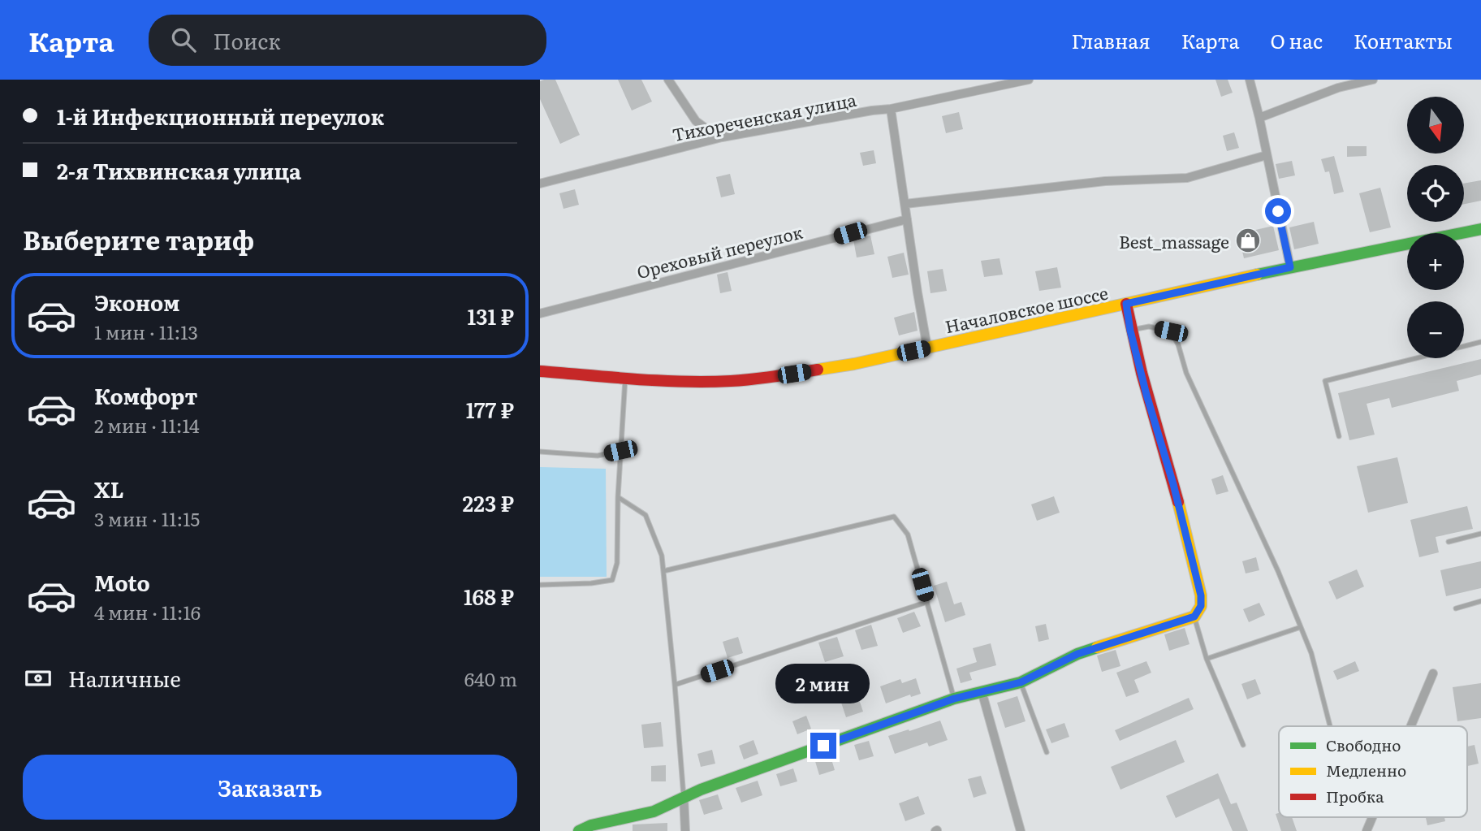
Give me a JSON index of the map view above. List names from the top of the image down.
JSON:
{
  "streets": {
    "street": ["Тихореченская улица", "Ореховый переулок", "Началовское шоссе"]
  },
  "places": {
    "shop": ["Best_massage"]
  },
  "legend": ["Свободно", "Медленно", "Пробка"],
  "north": "bottom",
  "page": {
    "header": "Карта",
    "search": "Поиск",
    "nav": [
      "Главная",
      "Карта",
      "О нас",
      "Контакты"
    ],
    "banner": ["1-й Инфекционный переулок", "2-я Тихвинская улица"],
    "map_buttons": ["+", "−"],
    "heading": "Выберите тариф",
    "list": [
      {
        "name": "Эконом",
        "note": "1 мин · 11:13",
        "value": "131 ₽"
      },
      {
        "name": "Комфорт",
        "note": "2 мин · 11:14",
        "value": "177 ₽"
      },
      {
        "name": "XL",
        "note": "3 мин · 11:15",
        "value": "223 ₽"
      },
      {
        "name": "Moto",
        "note": "4 мин · 11:16",
        "value": "168 ₽"
      }
    ],
    "pay": ["Наличные", "640 m"],
    "bubble": "2 мин",
    "buttons": "Заказать"
  }
}
